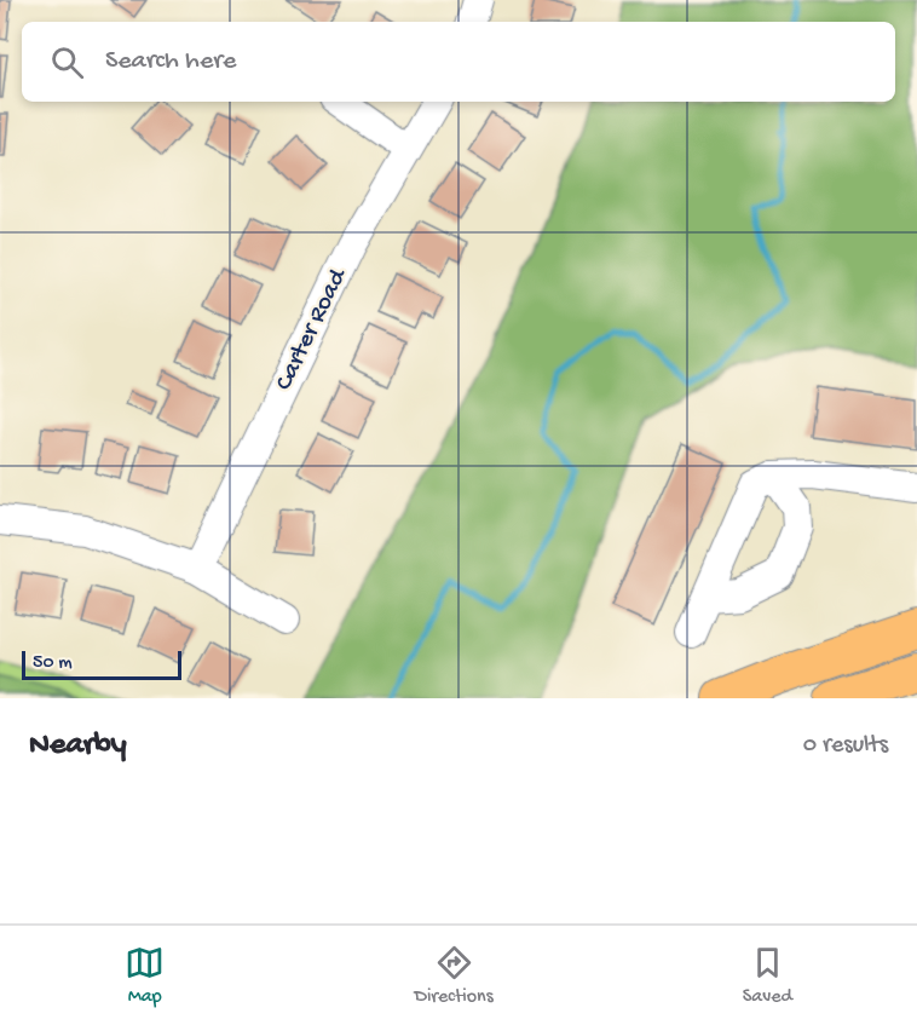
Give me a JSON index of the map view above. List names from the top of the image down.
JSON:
{
  "streets": {
    "street": ["Carter Road"]
  },
  "scale_bar": "50 m",
  "page": {
    "search": "Search here",
    "scale": "50 m",
    "heading": ["Nearby", "0 results"],
    "nav": ["Map", "Directions", "Saved"]
  }
}
